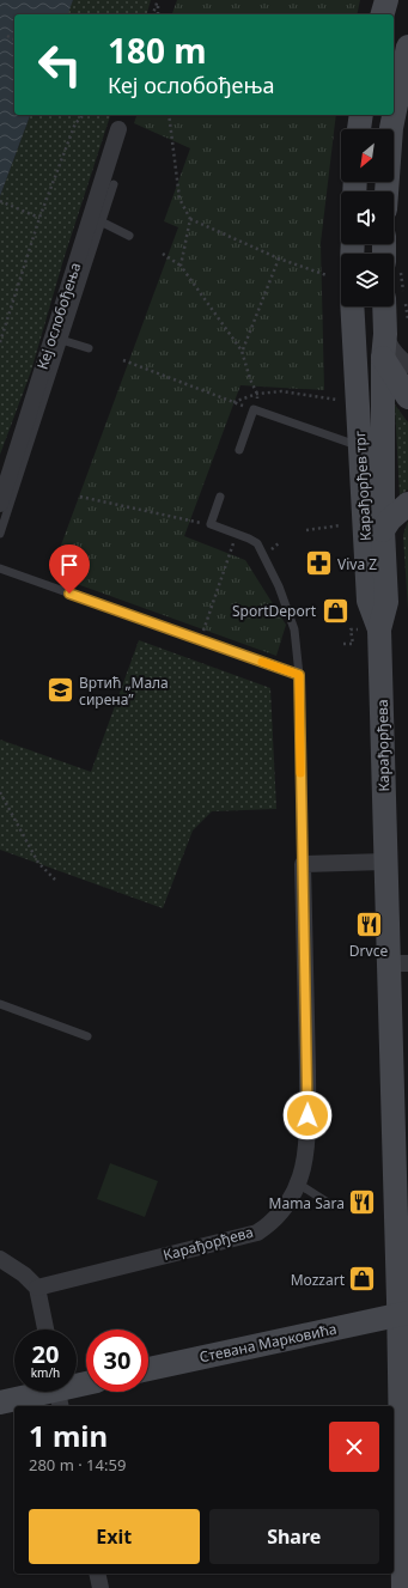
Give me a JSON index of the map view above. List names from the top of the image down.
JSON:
{
  "streets": {
    "main road": ["Карађорђев трг", "Карађорђева", "Стевана Марковића"],
    "street": ["Кеј ослобођења"]
  },
  "crossings": [
    ["Карађорђев трг", "Карађорђева"],
    ["Карађорђева", "Стевана Марковића"]
  ],
  "places": {
    "pharmacy": ["Viva Z"],
    "shop": ["SportDeport", "Mozzart"],
    "school or university": ["Вртић „Мала сирена”"],
    "restaurant": ["Drvce", "Mama Sara"]
  },
  "north": "bottom left",
  "page": {
    "turn": ["180 m", "Кеј ослобођења"],
    "speed": "20 km/h",
    "limit": "30",
    "heading": ["1 min", "280 m · 14:59"],
    "buttons": ["Exit", "Share"]
  }
}
